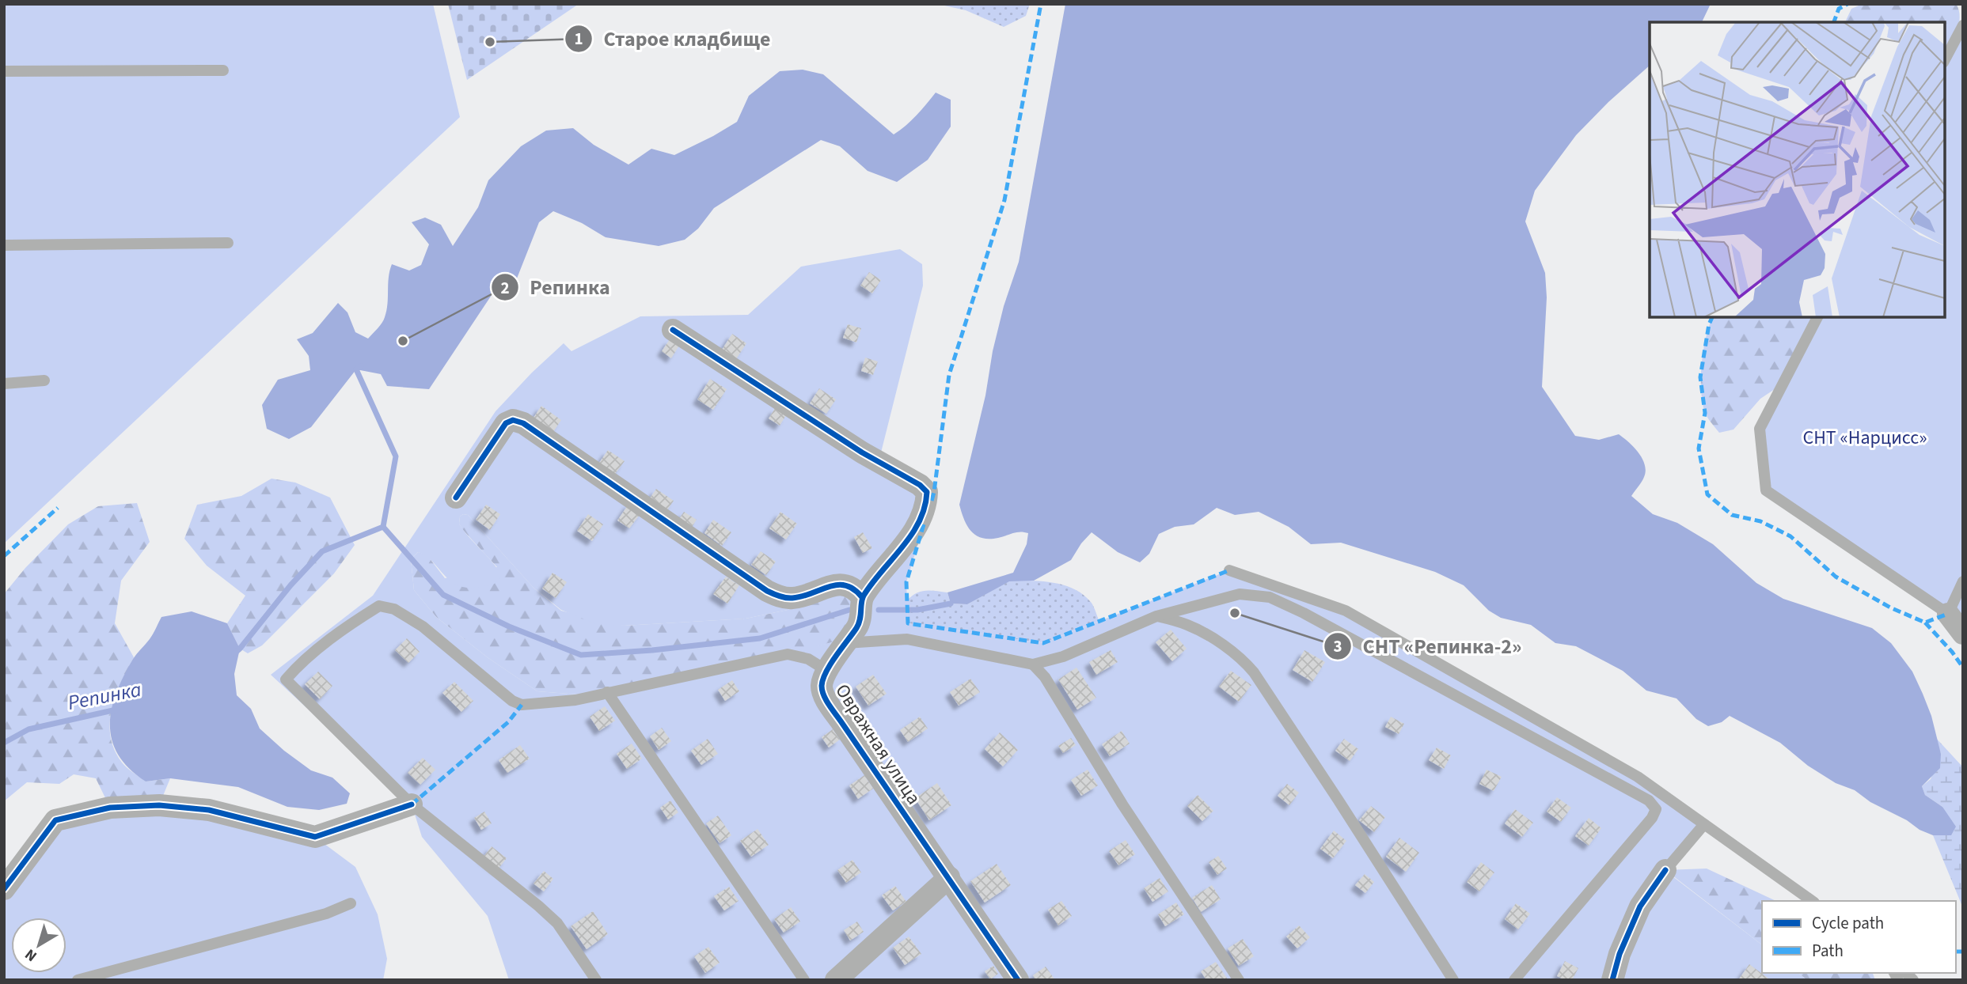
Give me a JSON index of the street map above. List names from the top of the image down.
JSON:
{
  "streets": {
    "street": ["Овражная улица"]
  },
  "water": ["Репинка"],
  "parks": ["СНТ «Нарцисс»"],
  "places": ["Старое кладбище", "Репинка", "СНТ «Репинка-2»"],
  "legend": ["Cycle path", "Path"],
  "north": "bottom left"
}
